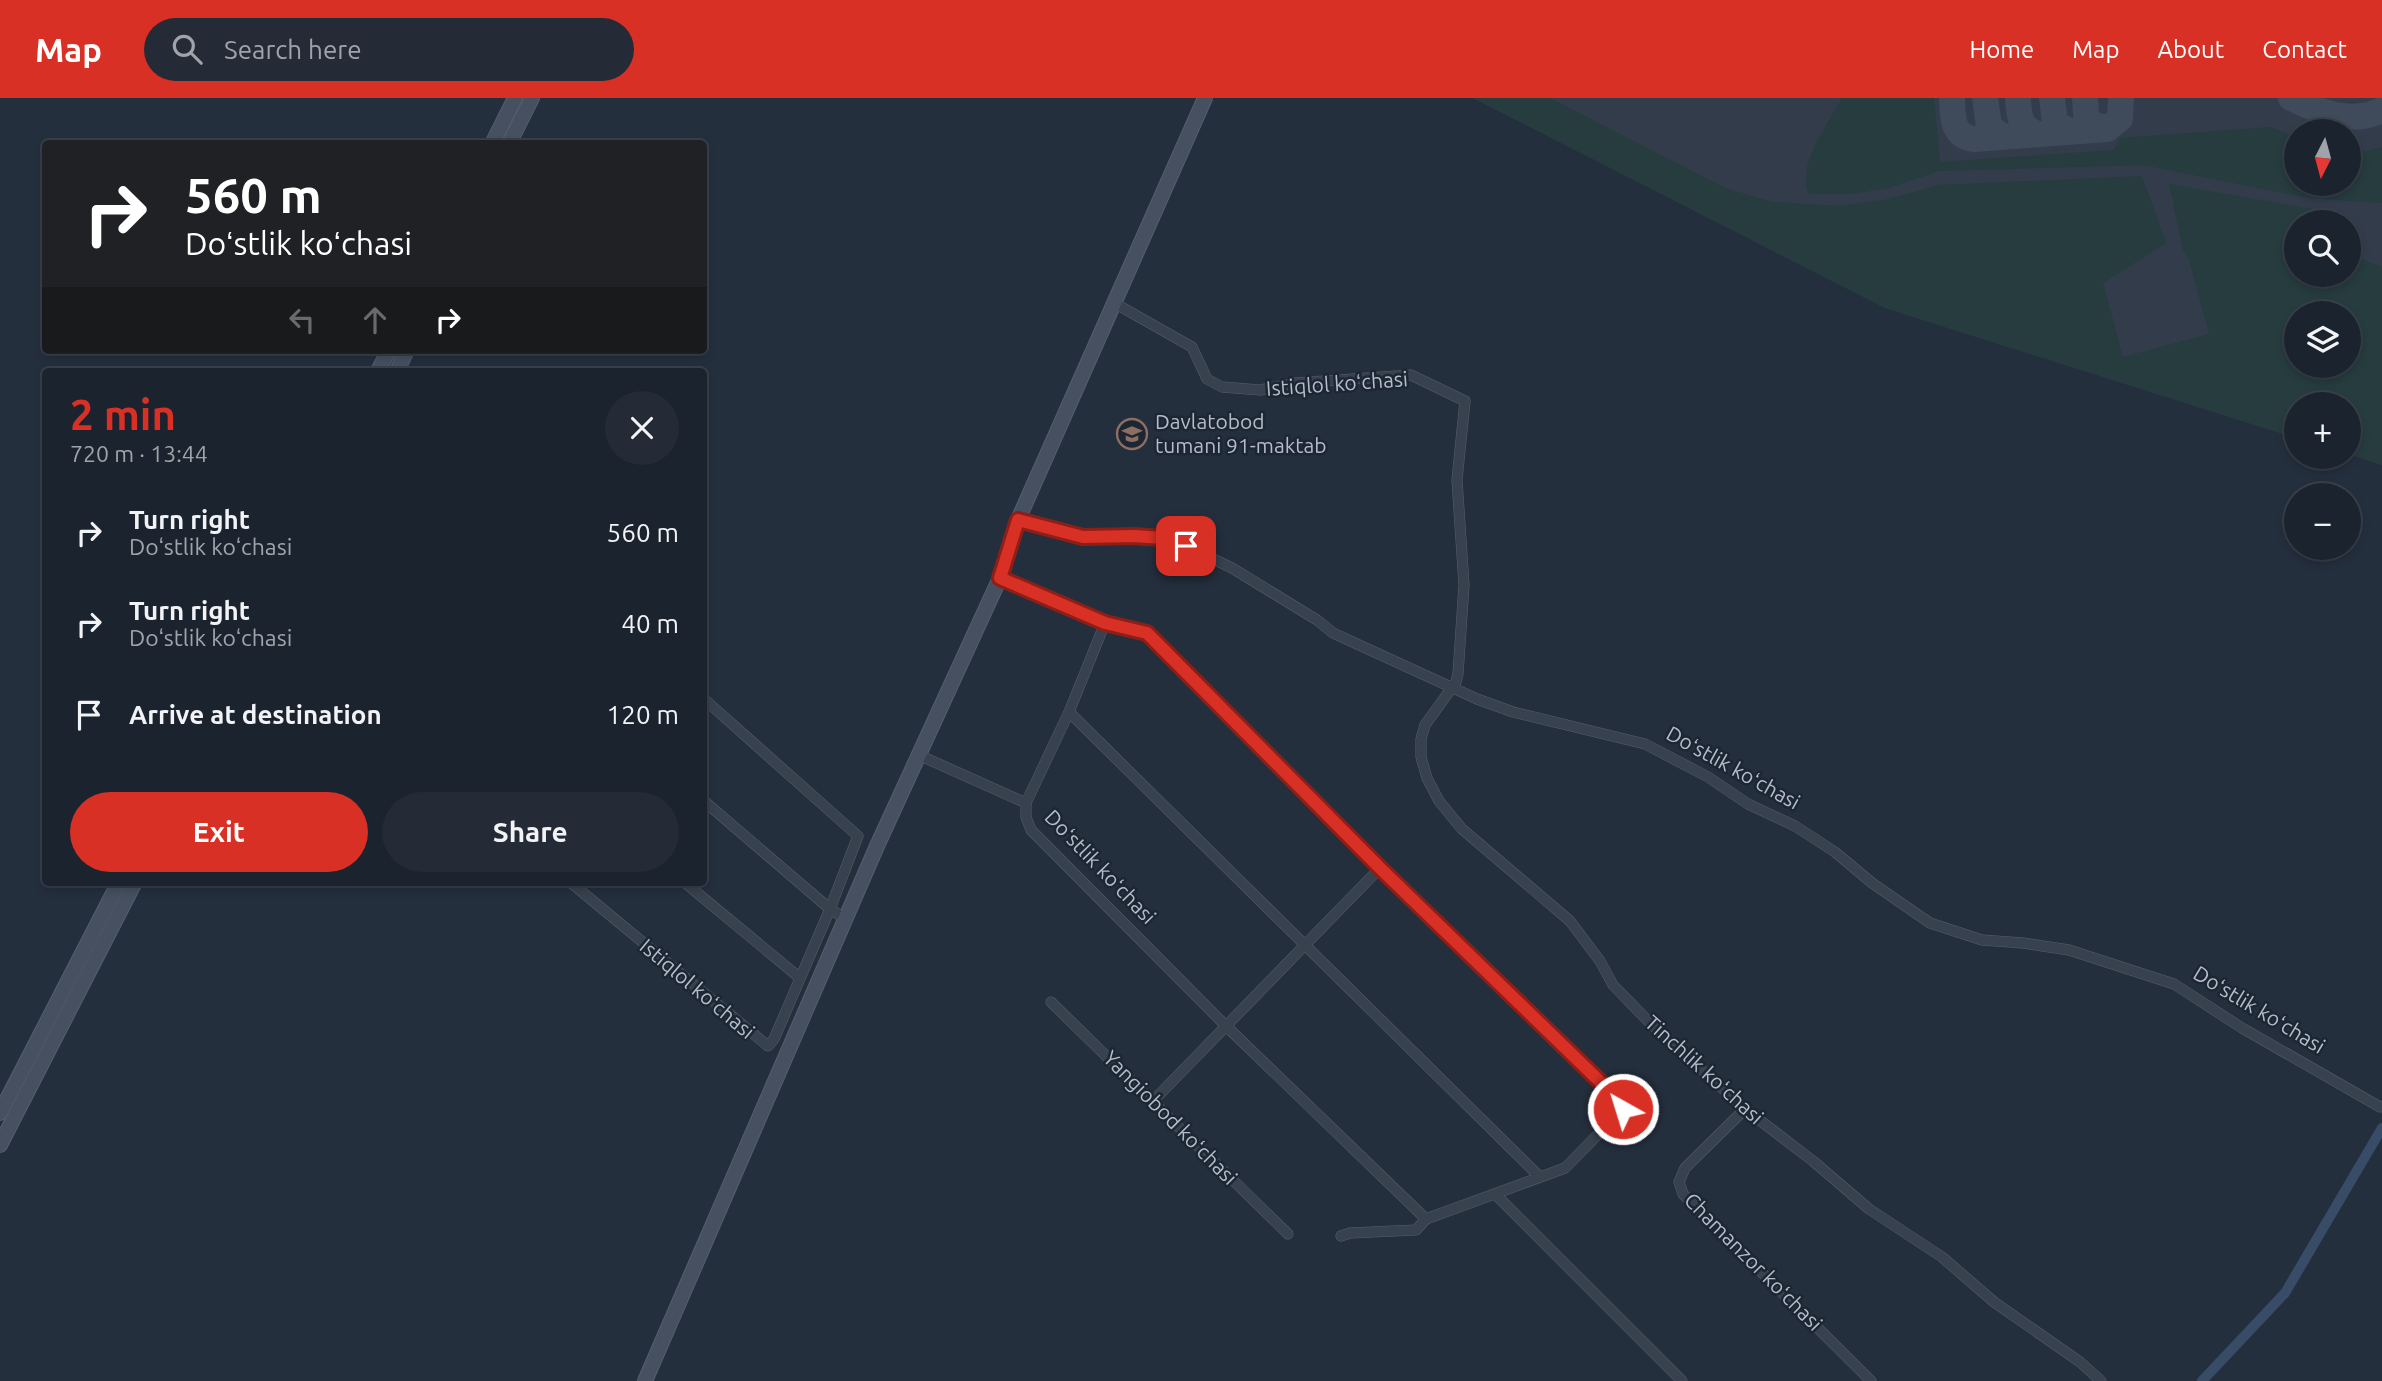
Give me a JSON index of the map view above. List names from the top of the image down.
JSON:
{
  "streets": {
    "street": [
      "Istiqlol koʻchasi",
      "Doʻstlik koʻchasi",
      "Tinchlik koʻchasi",
      "Yangiobod koʻchasi",
      "Chamanzor koʻchasi"
    ]
  },
  "crossings": [
    ["Istiqlol koʻchasi", "Doʻstlik koʻchasi"],
    ["Istiqlol koʻchasi", "Tinchlik koʻchasi"],
    ["Doʻstlik koʻchasi", "Tinchlik koʻchasi"],
    ["Tinchlik koʻchasi", "Chamanzor koʻchasi"]
  ],
  "places": {
    "school or university": ["Davlatobod tumani 91-maktab"]
  },
  "north": "bottom",
  "page": {
    "header": "Map",
    "search": "Search here",
    "nav": [
      "Home",
      "Map",
      "About",
      "Contact"
    ],
    "map_buttons": ["+", "−"],
    "turn": ["560 m", "Doʻstlik koʻchasi"],
    "heading": ["2 min", "720 m · 13:44"],
    "list": [
      {
        "name": "Turn right",
        "note": "Doʻstlik koʻchasi",
        "value": "560 m"
      },
      {
        "name": "Turn right",
        "note": "Doʻstlik koʻchasi",
        "value": "40 m"
      },
      {
        "name": "Arrive at destination",
        "value": "120 m"
      }
    ],
    "buttons": ["Exit", "Share"]
  }
}
